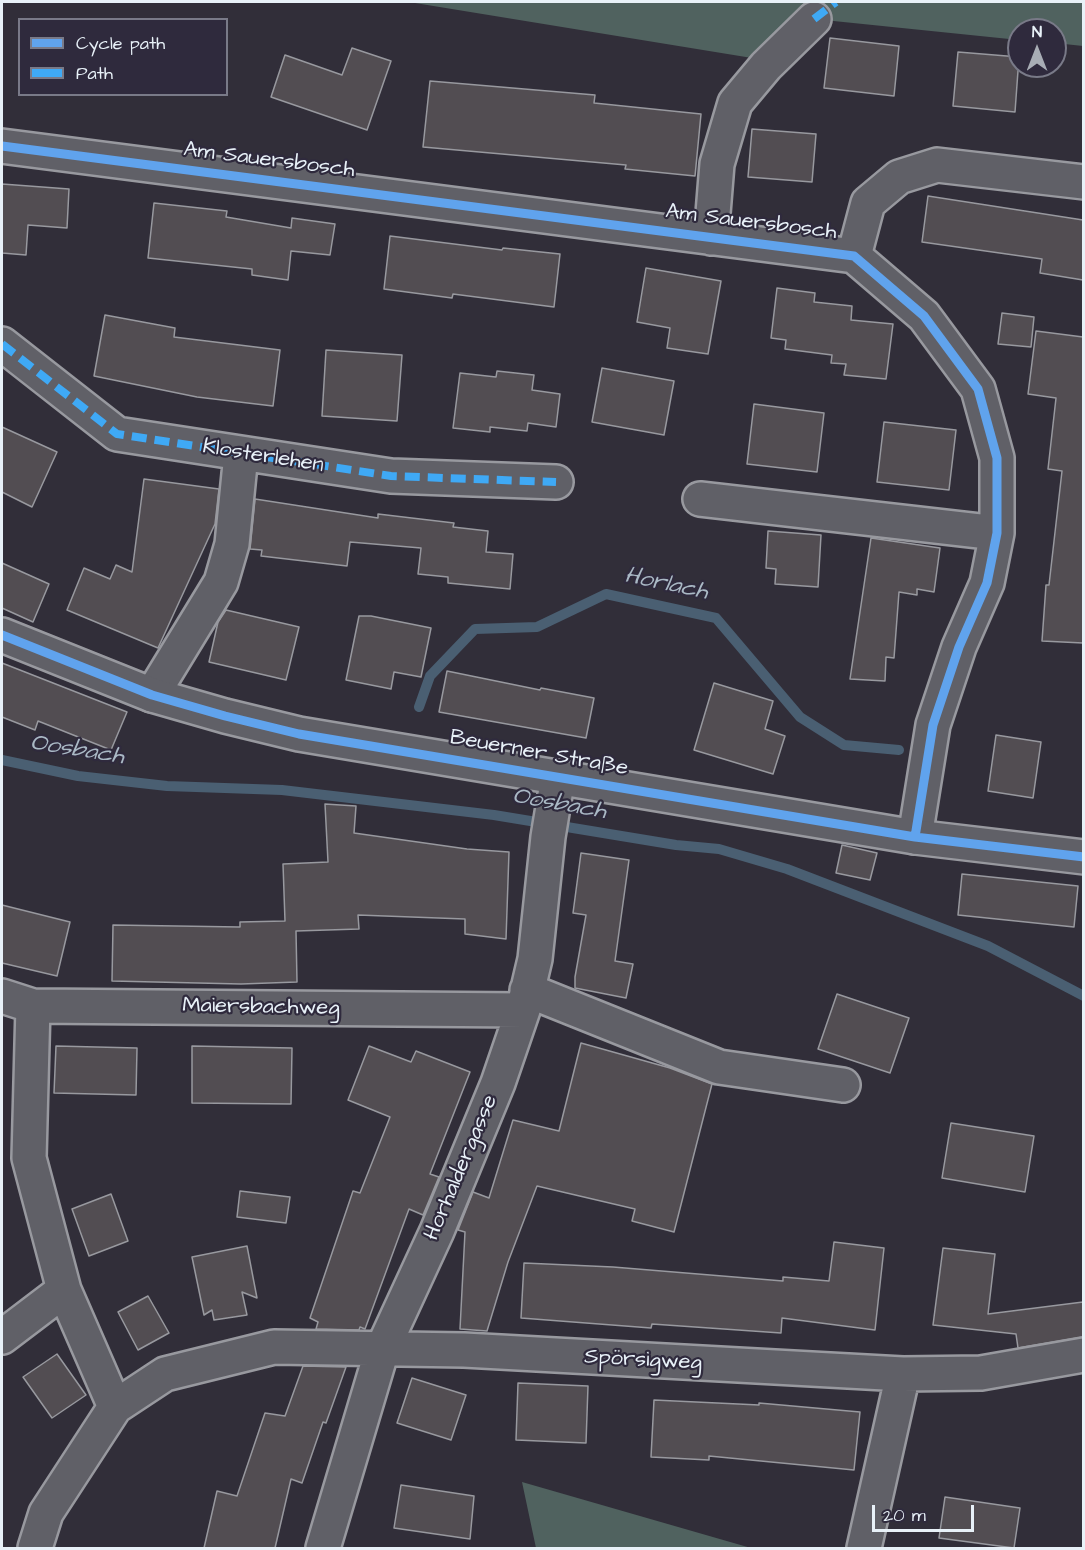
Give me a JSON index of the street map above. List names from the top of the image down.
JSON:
{
  "streets": {
    "street": [
      "Am Sauersbosch",
      "Klosterlehen",
      "Beuerner Straße",
      "Maiersbachweg",
      "Horhaldergasse",
      "Spörsigweg"
    ]
  },
  "crossings": [
    ["Am Sauersbosch", "Beuerner Straße"],
    ["Beuerner Straße", "Horhaldergasse"],
    ["Maiersbachweg", "Horhaldergasse"],
    ["Horhaldergasse", "Spörsigweg"]
  ],
  "water": ["Horlach", "Oosbach"],
  "legend": ["Cycle path", "Path"],
  "scale_bar": "20 m",
  "north": "top"
}
